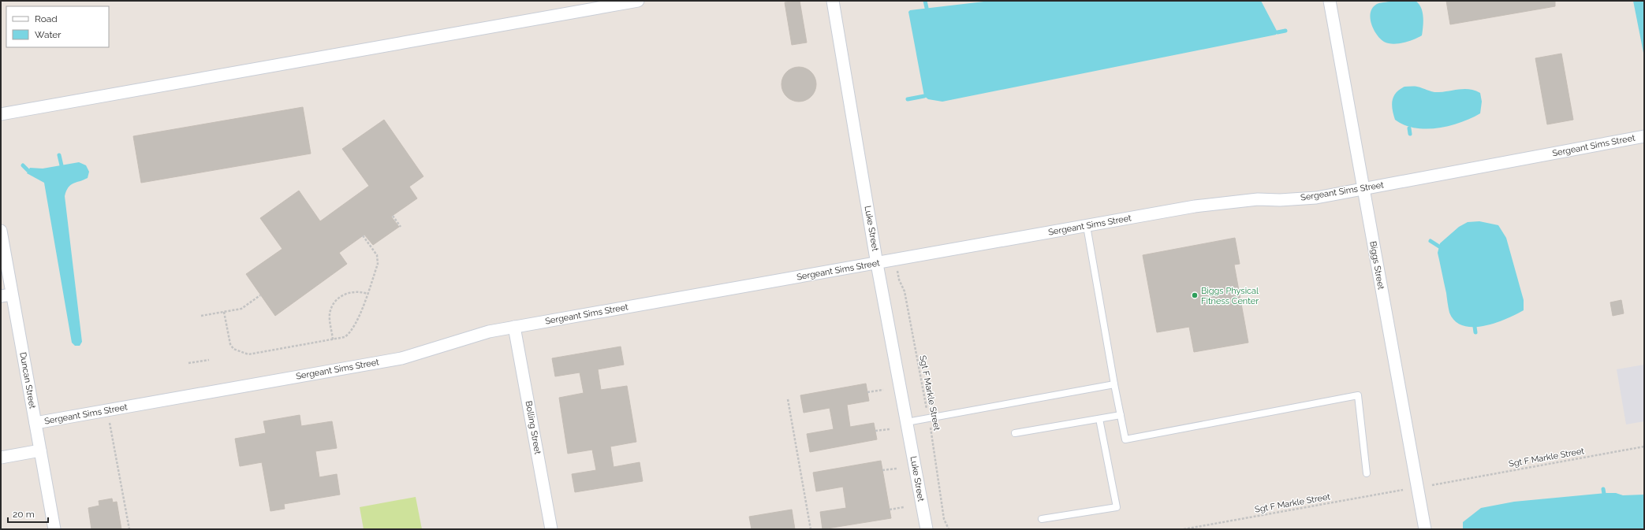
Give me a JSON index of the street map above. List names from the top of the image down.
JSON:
{
  "streets": {
    "street": [
      "Sergeant Sims Street",
      "Luke Street",
      "Biggs Street",
      "Duncan Street",
      "Bolling Street"
    ],
    "path": ["Sgt F Markle Street"]
  },
  "crossings": [
    ["Sergeant Sims Street", "Luke Street"],
    ["Sergeant Sims Street", "Biggs Street"],
    ["Sergeant Sims Street", "Duncan Street"],
    ["Sergeant Sims Street", "Sgt F Markle Street"],
    ["Sergeant Sims Street", "Bolling Street"]
  ],
  "places": ["Biggs Physical Fitness Center"],
  "legend": ["Road", "Water"],
  "scale_bar": "20 m"
}
